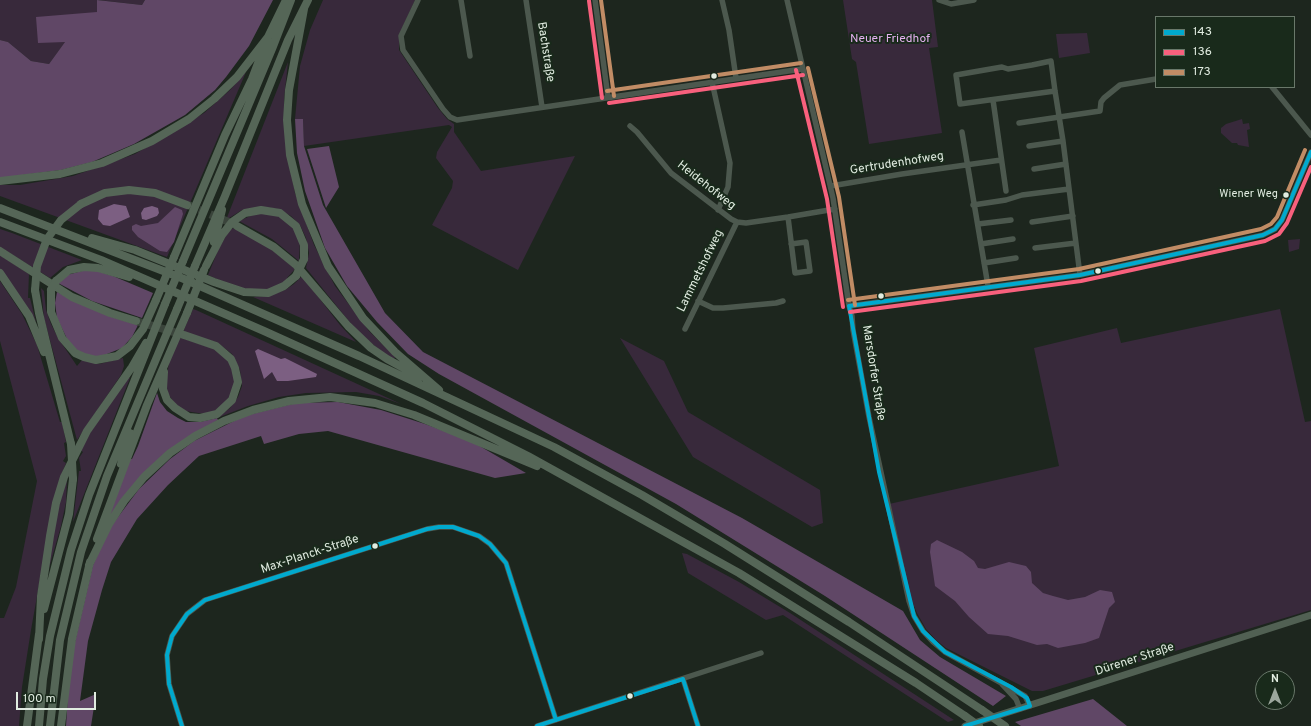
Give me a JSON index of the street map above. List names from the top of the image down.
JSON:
{
  "streets": {
    "main road": ["Dürener Straße"],
    "street": [
      "Bachstraße",
      "Gertrudenhofweg",
      "Heidehofweg",
      "Lammetshofweg",
      "Marsdorfer Straße",
      "Max-Planck-Straße"
    ]
  },
  "crossings": [
    ["Gertrudenhofweg", "Marsdorfer Straße"],
    ["Heidehofweg", "Lammetshofweg"],
    ["Heidehofweg", "Marsdorfer Straße"],
    ["Marsdorfer Straße", "Dürener Straße"]
  ],
  "parks": ["Neuer Friedhof"],
  "places": ["Wiener Weg"],
  "lines": ["transit line 173", "transit line 136", "transit line 143"],
  "legend": ["143", "136", "173"],
  "scale_bar": "100 m",
  "north": "top"
}
